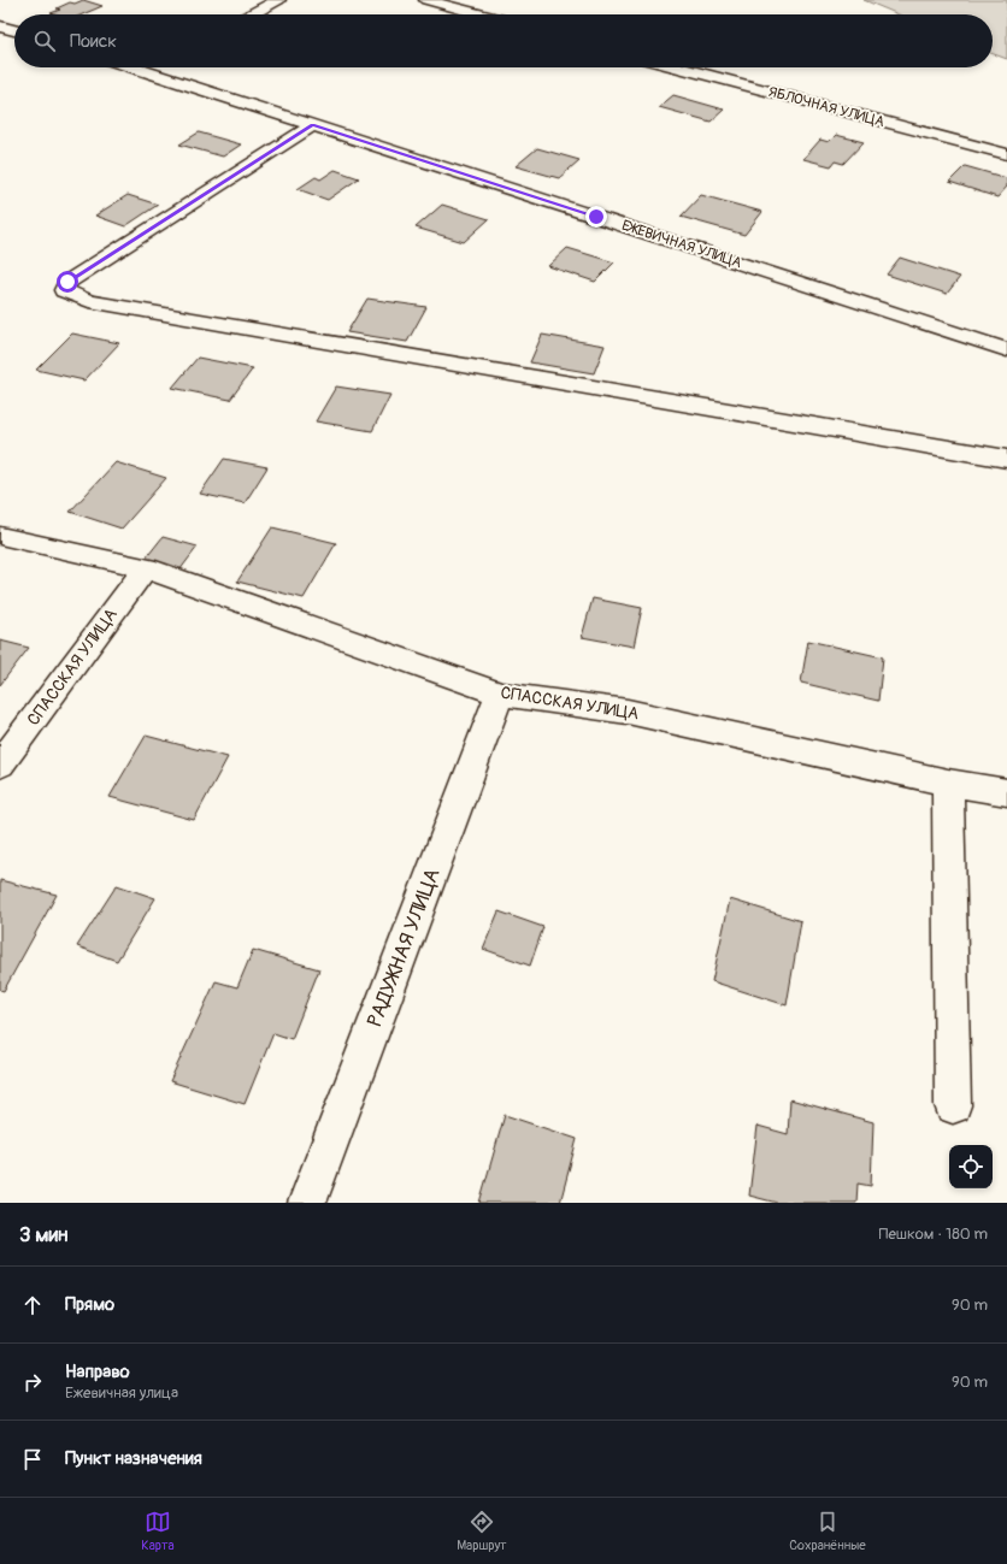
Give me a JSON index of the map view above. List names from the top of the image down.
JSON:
{
  "streets": {
    "street": [
      "ЯБЛОЧНАЯ УЛИЦА",
      "ЕЖЕВИЧНАЯ УЛИЦА",
      "СПАССКАЯ УЛИЦА",
      "РАДУЖНАЯ УЛИЦА"
    ]
  },
  "crossings": [
    ["СПАССКАЯ УЛИЦА", "РАДУЖНАЯ УЛИЦА"]
  ],
  "page": {
    "search": "Поиск",
    "heading": ["3 мин", "Пешком · 180 m"],
    "list": [
      ["Прямо", "90 m"],
      ["Направо", "Ежевичная улица", "90 m"],
      "Пункт назначения"
    ],
    "nav": ["Карта", "Маршрут", "Сохранённые"]
  }
}
